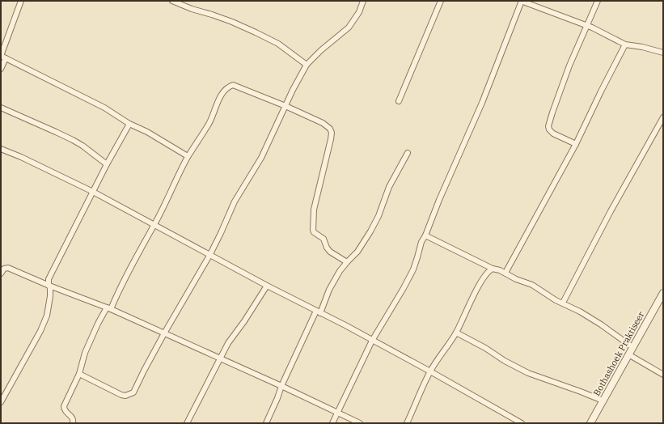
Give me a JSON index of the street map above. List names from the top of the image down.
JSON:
{
  "streets": {
    "street": ["Bothashoek Praktiseer"]
  }
}
